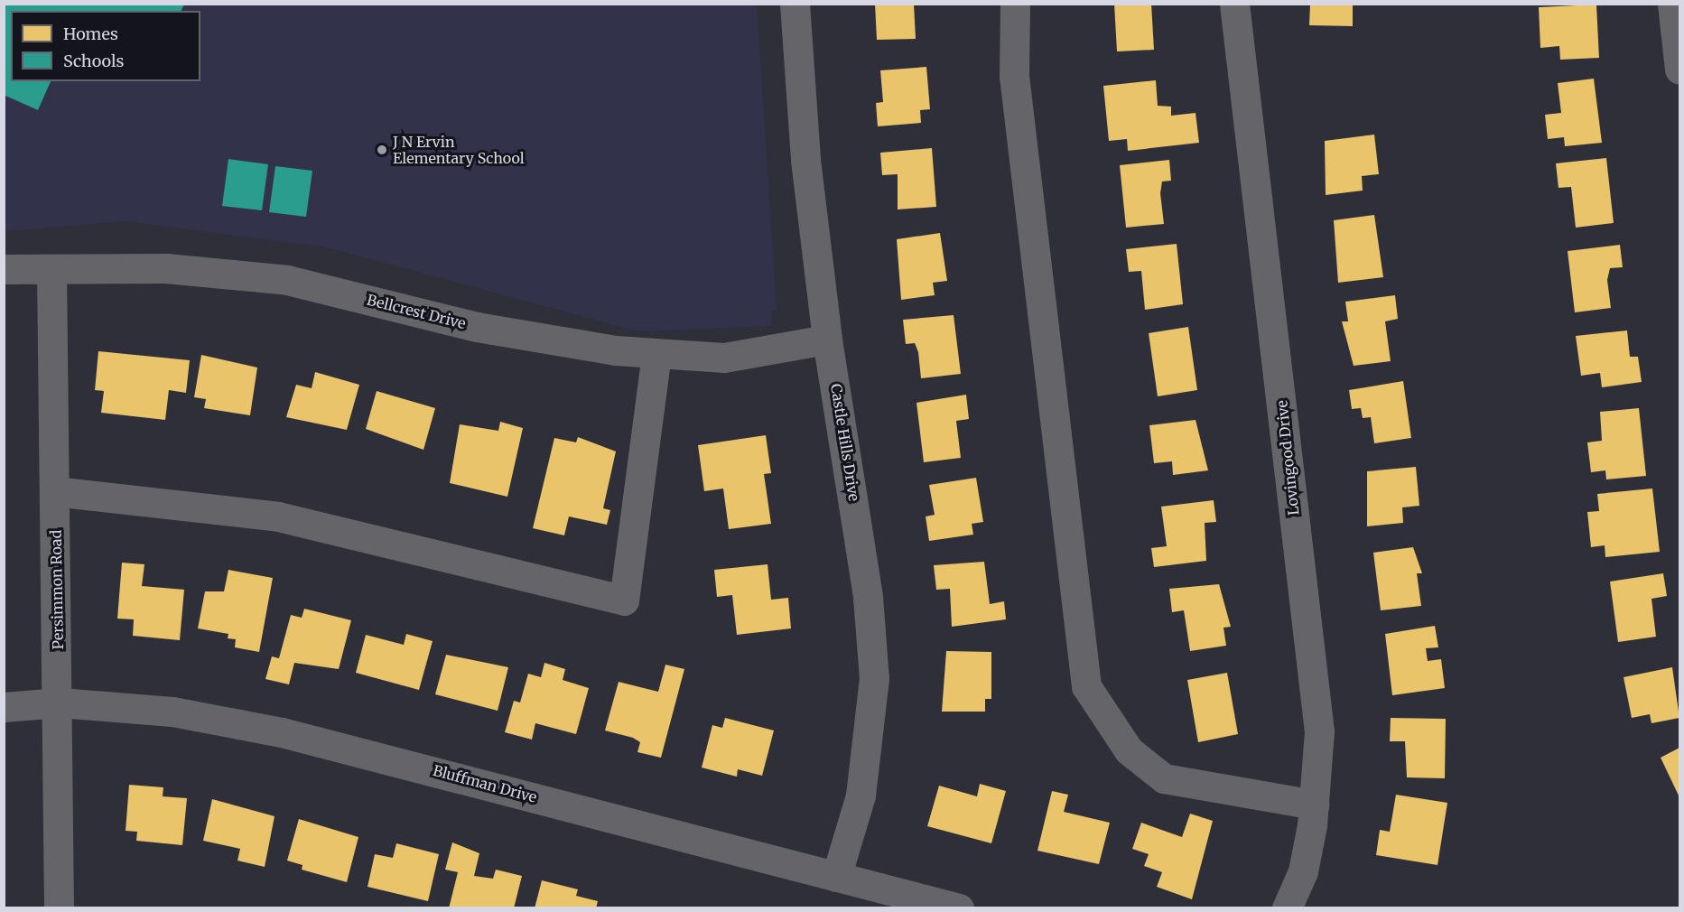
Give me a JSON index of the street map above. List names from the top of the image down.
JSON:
{
  "streets": {
    "street": [
      "Bellcrest Drive",
      "Castle Hills Drive",
      "Lovingood Drive",
      "Persimmon Road",
      "Bluffman Drive"
    ]
  },
  "crossings": [
    ["Bellcrest Drive", "Castle Hills Drive"],
    ["Bellcrest Drive", "Persimmon Road"],
    ["Castle Hills Drive", "Bluffman Drive"],
    ["Persimmon Road", "Bluffman Drive"]
  ],
  "places": ["J N Ervin Elementary School"],
  "legend": ["Homes", "Schools"]
}
